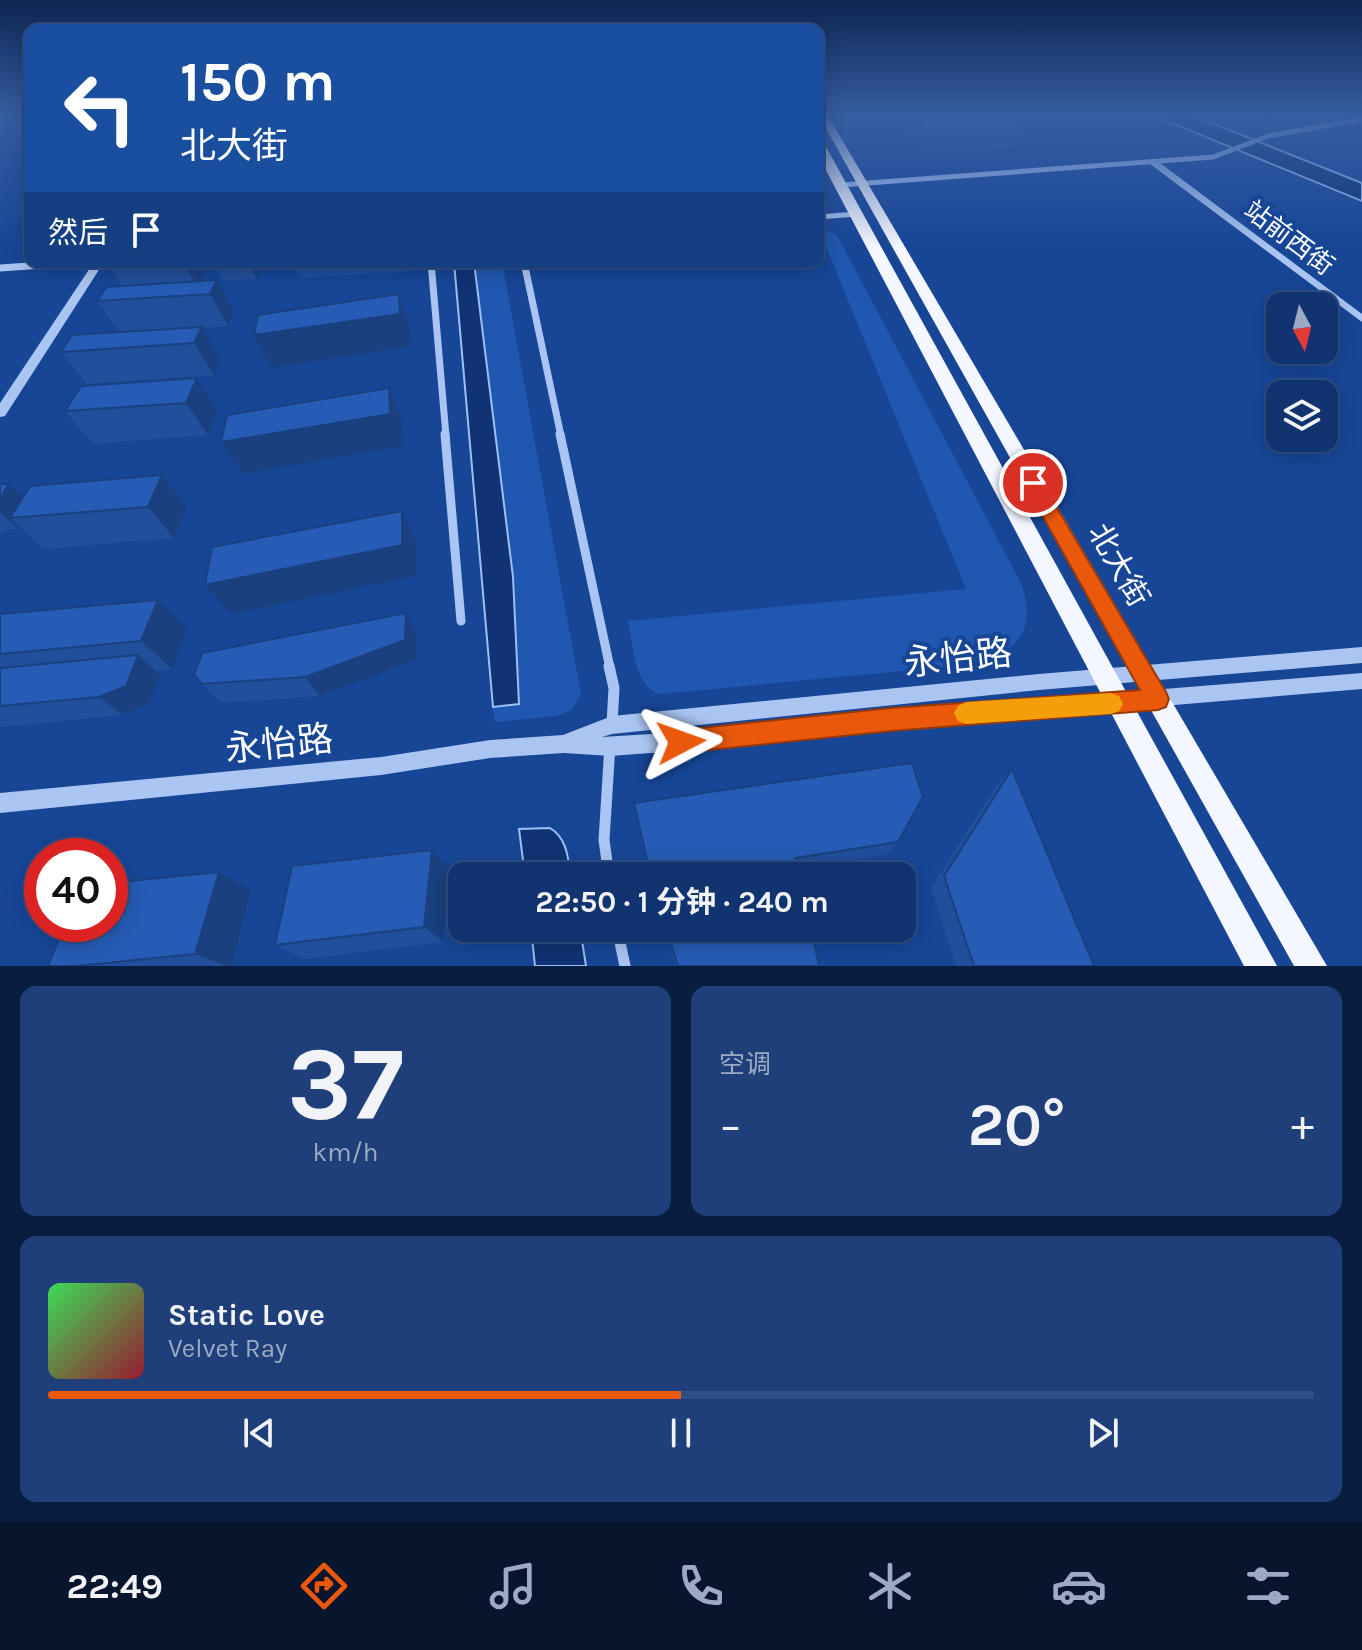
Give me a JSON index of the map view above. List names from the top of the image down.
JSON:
{
  "streets": {
    "main road": ["北大街"],
    "street": ["站前西街", "永怡路"]
  },
  "crossings": [
    ["北大街", "永怡路"]
  ],
  "north": "bottom",
  "page": {
    "turn": ["150 m", "北大街"],
    "then": "然后",
    "limit": "40",
    "trip": "22:50 · 1 分钟 · 240 m",
    "tile": [
      ["37", "km/h"],
      "空调"
    ],
    "heat": ["−", "20°", "+"],
    "song": ["Static Love", "Velvet Ray"],
    "tabs": "22:49"
  }
}
